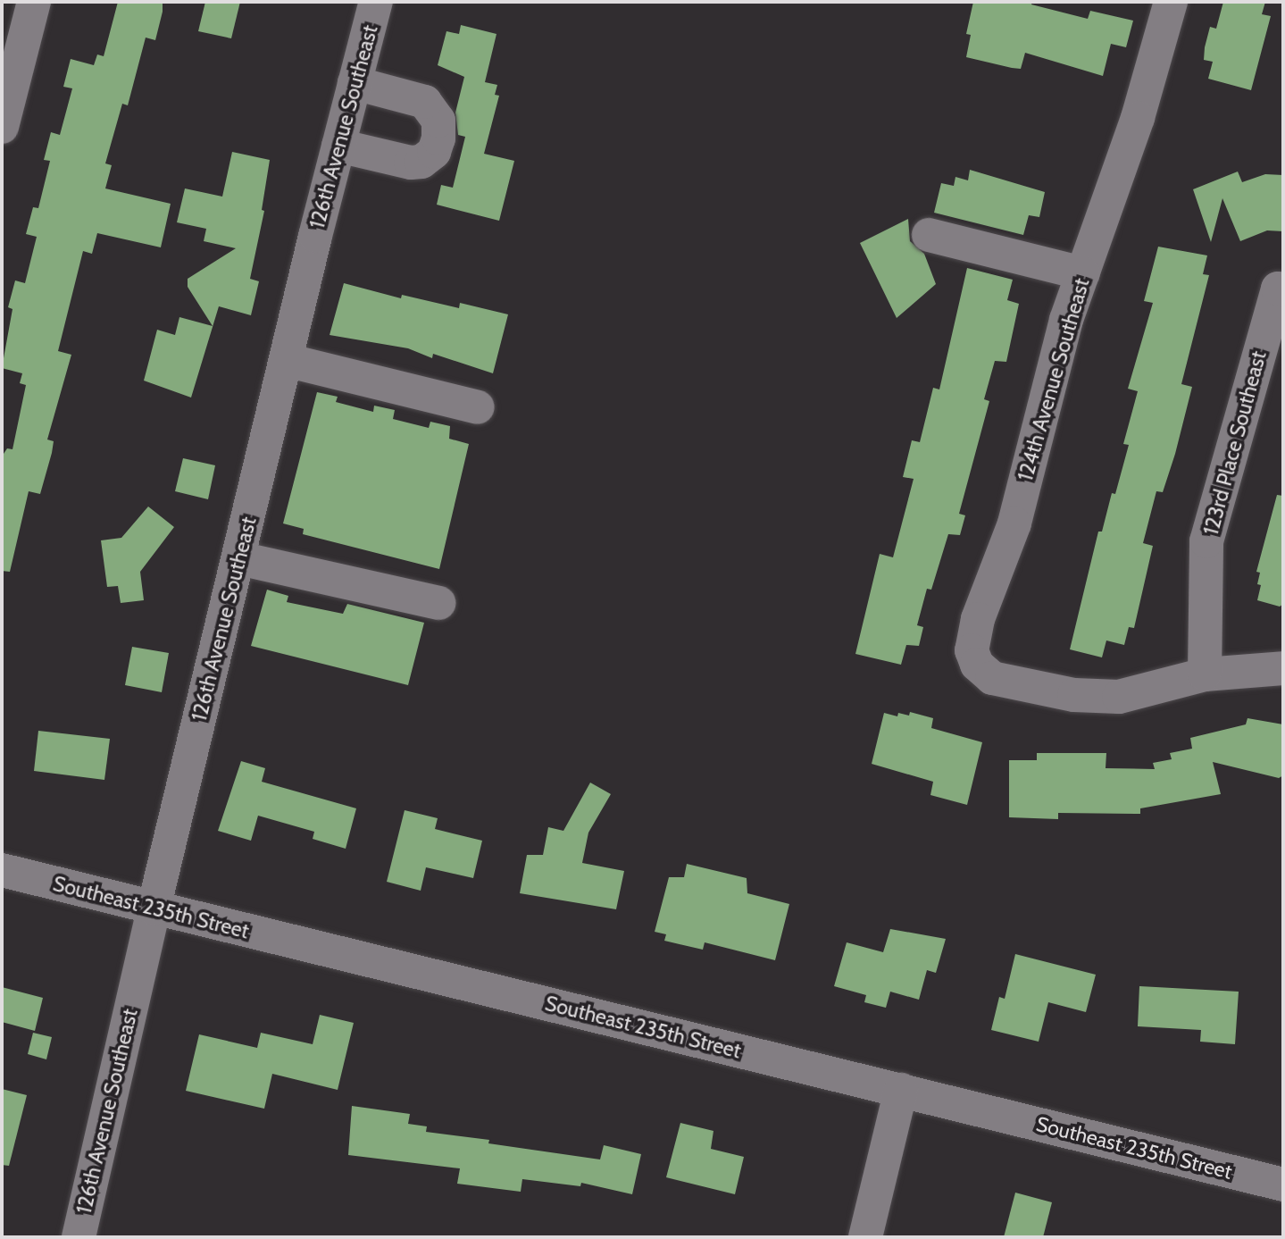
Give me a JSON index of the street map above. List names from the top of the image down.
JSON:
{
  "streets": {
    "street": [
      "126th Avenue Southeast",
      "124th Avenue Southeast",
      "123rd Place Southeast",
      "Southeast 235th Street"
    ]
  },
  "crossings": [
    ["126th Avenue Southeast", "Southeast 235th Street"],
    ["124th Avenue Southeast", "123rd Place Southeast"]
  ]
}
